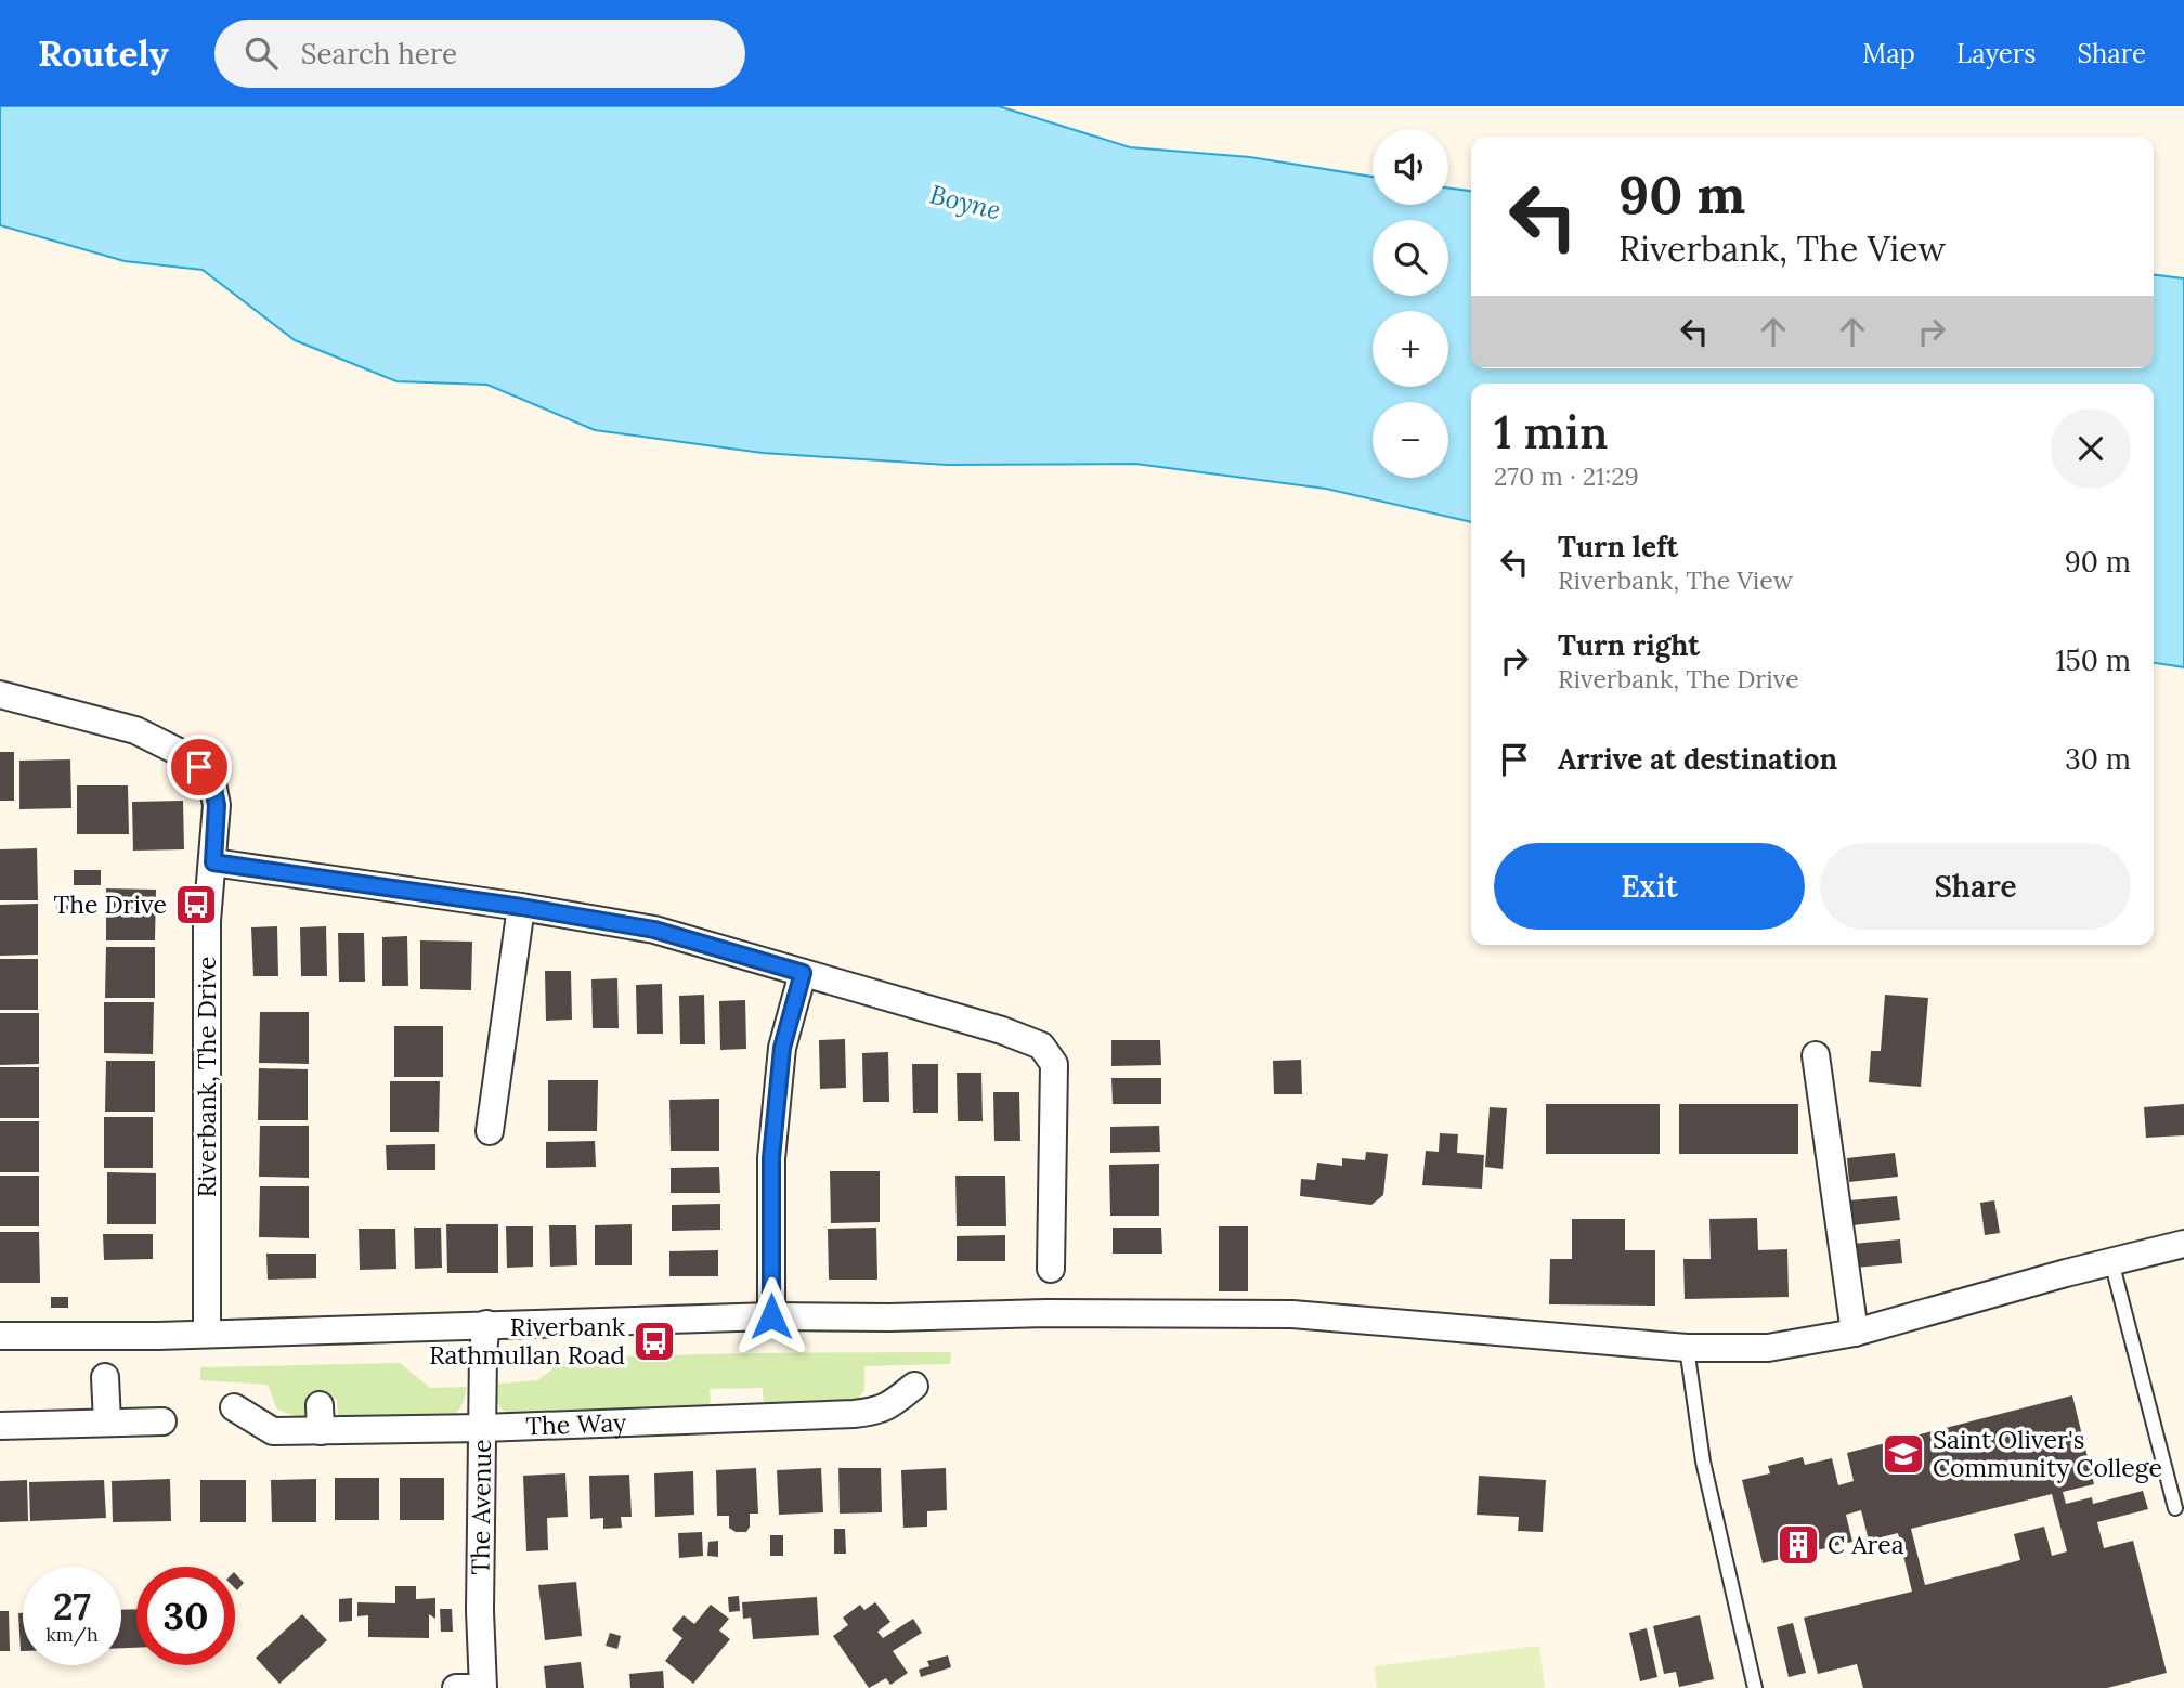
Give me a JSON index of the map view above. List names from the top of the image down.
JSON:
{
  "streets": {
    "street": ["Riverbank, The Drive", "The Way", "The Avenue"]
  },
  "crossings": [
    ["The Way", "The Avenue"]
  ],
  "water": ["Boyne"],
  "places": {
    "bus stop": ["The Drive", "Riverbank Rathmullan Road"],
    "school or university": ["Saint Oliver's Community College"],
    "building": ["C Area"]
  },
  "page": {
    "header": "Routely",
    "search": "Search here",
    "nav": ["Map", "Layers", "Share"],
    "map_buttons": ["+", "−"],
    "turn": ["90 m", "Riverbank, The View"],
    "heading": ["1 min", "270 m · 21:29"],
    "list": [
      {
        "name": "Turn left",
        "note": "Riverbank, The View",
        "value": "90 m"
      },
      {
        "name": "Turn right",
        "note": "Riverbank, The Drive",
        "value": "150 m"
      },
      {
        "name": "Arrive at destination",
        "value": "30 m"
      }
    ],
    "buttons": ["Exit", "Share"],
    "speed": "27 km/h",
    "limit": "30"
  }
}
